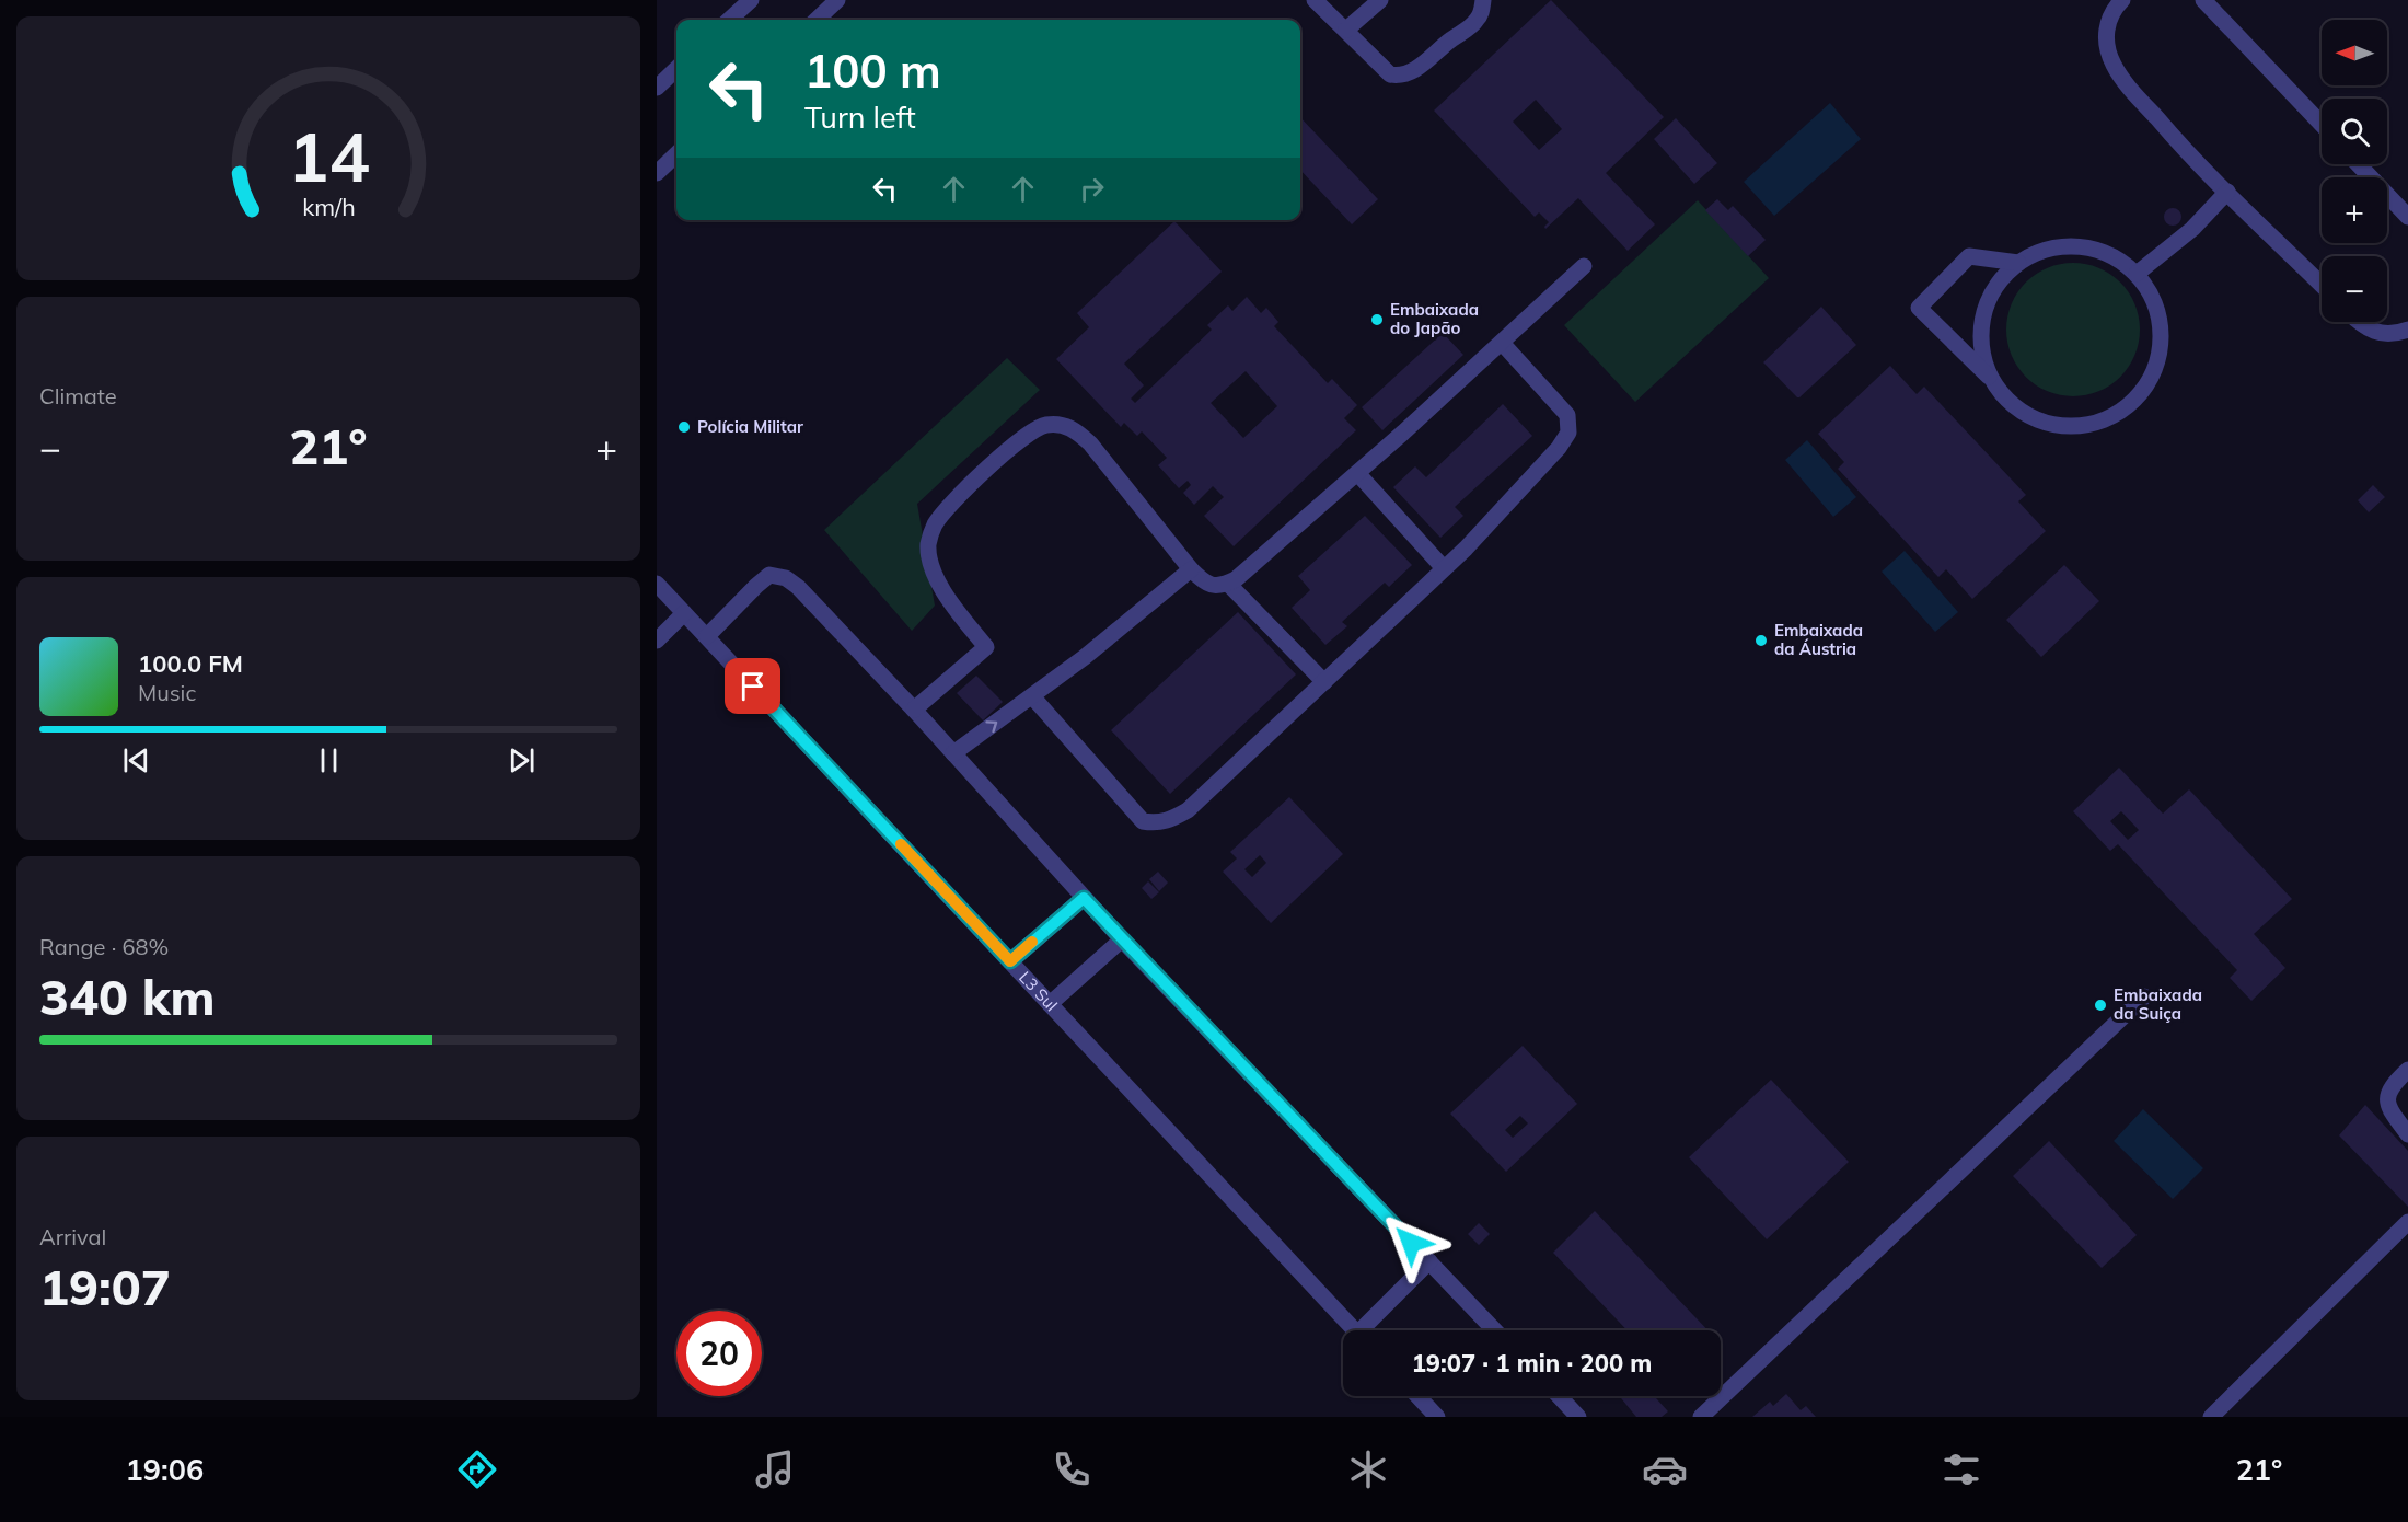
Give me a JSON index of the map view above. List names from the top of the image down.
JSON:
{
  "streets": {
    "street": ["L3 Sul"]
  },
  "places": [
    "Embaixada do Japão",
    "Polícia Militar",
    "Embaixada da Áustria",
    "Embaixada da Suiça"
  ],
  "north": "left",
  "page": {
    "map_buttons": ["+", "−"],
    "turn": ["100 m", "Turn left"],
    "tile": [
      "Climate",
      ["Range · 68%", "340 km"],
      ["Arrival", "19:07"]
    ],
    "heat": ["−", "21°", "+"],
    "song": ["100.0 FM", "Music"],
    "limit": "20",
    "trip": "19:07 · 1 min · 200 m",
    "tabs": ["19:06", "21°"],
    "gauge": ["14", "km/h"]
  }
}
